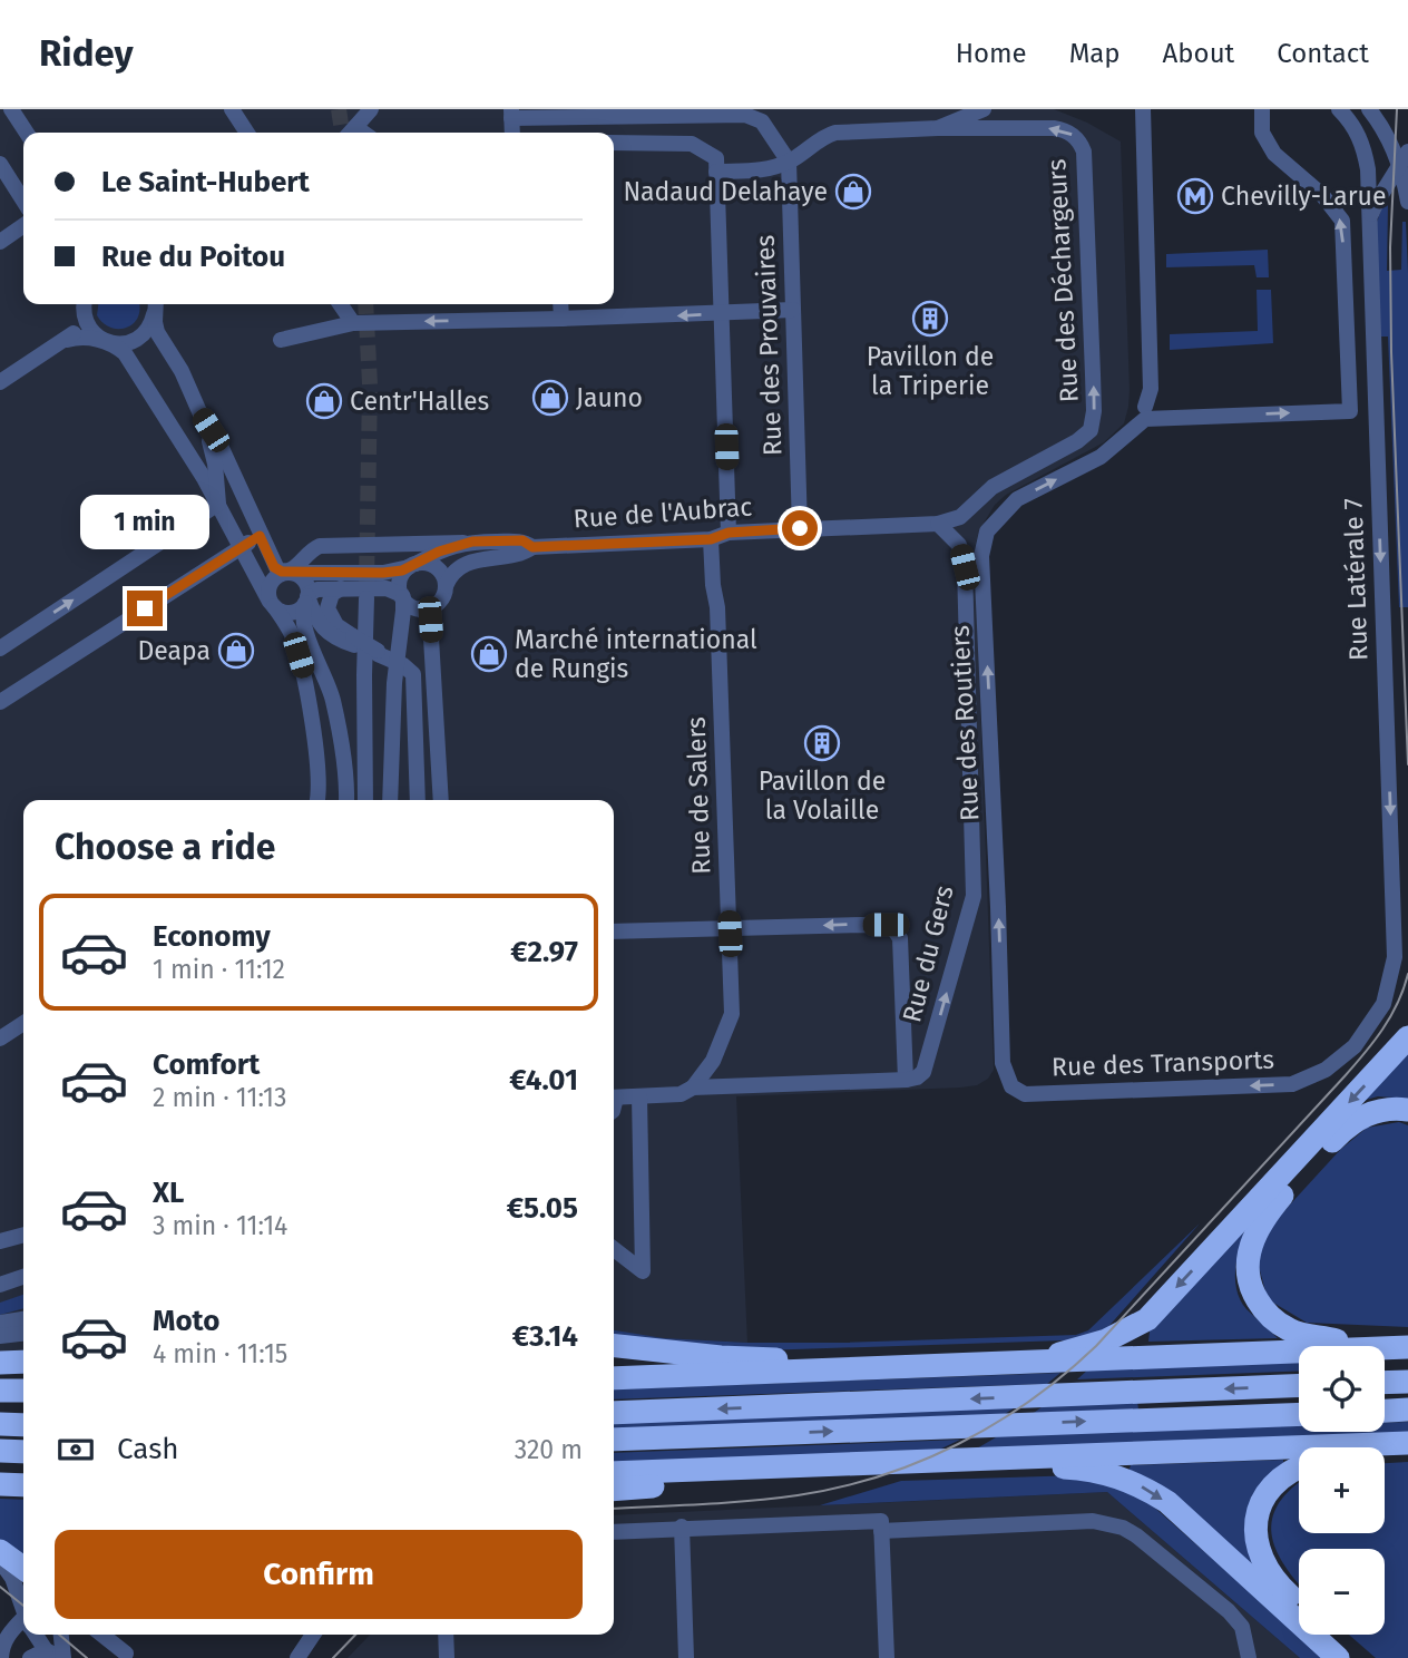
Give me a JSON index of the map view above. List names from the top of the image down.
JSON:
{
  "streets": {
    "street": [
      "Rue des Déchargeurs",
      "Rue des Prouvaires",
      "Rue de l'Aubrac",
      "Rue Latérale 7",
      "Rue des Routiers",
      "Rue de Salers",
      "Rue du Gers",
      "Rue des Transports"
    ]
  },
  "crossings": [
    ["Rue des Déchargeurs", "Rue de l'Aubrac"],
    ["Rue des Déchargeurs", "Rue du Gers"],
    ["Rue des Prouvaires", "Rue de l'Aubrac"],
    ["Rue de l'Aubrac", "Rue de Salers"],
    ["Rue de l'Aubrac", "Rue du Gers"],
    ["Rue Latérale 7", "Rue des Transports"],
    ["Rue des Routiers", "Rue des Transports"]
  ],
  "one_way": ["Rue Latérale 7", "Rue du Gers", "Rue des Transports"],
  "places": {
    "shop": [
      "Nadaud Delahaye",
      "Jauno",
      "Centr'Halles",
      "Deapa",
      "Marché international de Rungis"
    ],
    "metro station": ["Chevilly-Larue"],
    "building": ["Pavillon de la Triperie", "Pavillon de la Volaille"]
  },
  "page": {
    "header": "Ridey",
    "nav": [
      "Home",
      "Map",
      "About",
      "Contact"
    ],
    "banner": ["Le Saint-Hubert", "Rue du Poitou"],
    "bubble": "1 min",
    "heading": "Choose a ride",
    "list": [
      {
        "name": "Economy",
        "note": "1 min · 11:12",
        "value": "€2.97"
      },
      {
        "name": "Comfort",
        "note": "2 min · 11:13",
        "value": "€4.01"
      },
      {
        "name": "XL",
        "note": "3 min · 11:14",
        "value": "€5.05"
      },
      {
        "name": "Moto",
        "note": "4 min · 11:15",
        "value": "€3.14"
      }
    ],
    "map_buttons": ["+", "−"],
    "pay": ["Cash", "320 m"],
    "buttons": "Confirm"
  }
}
